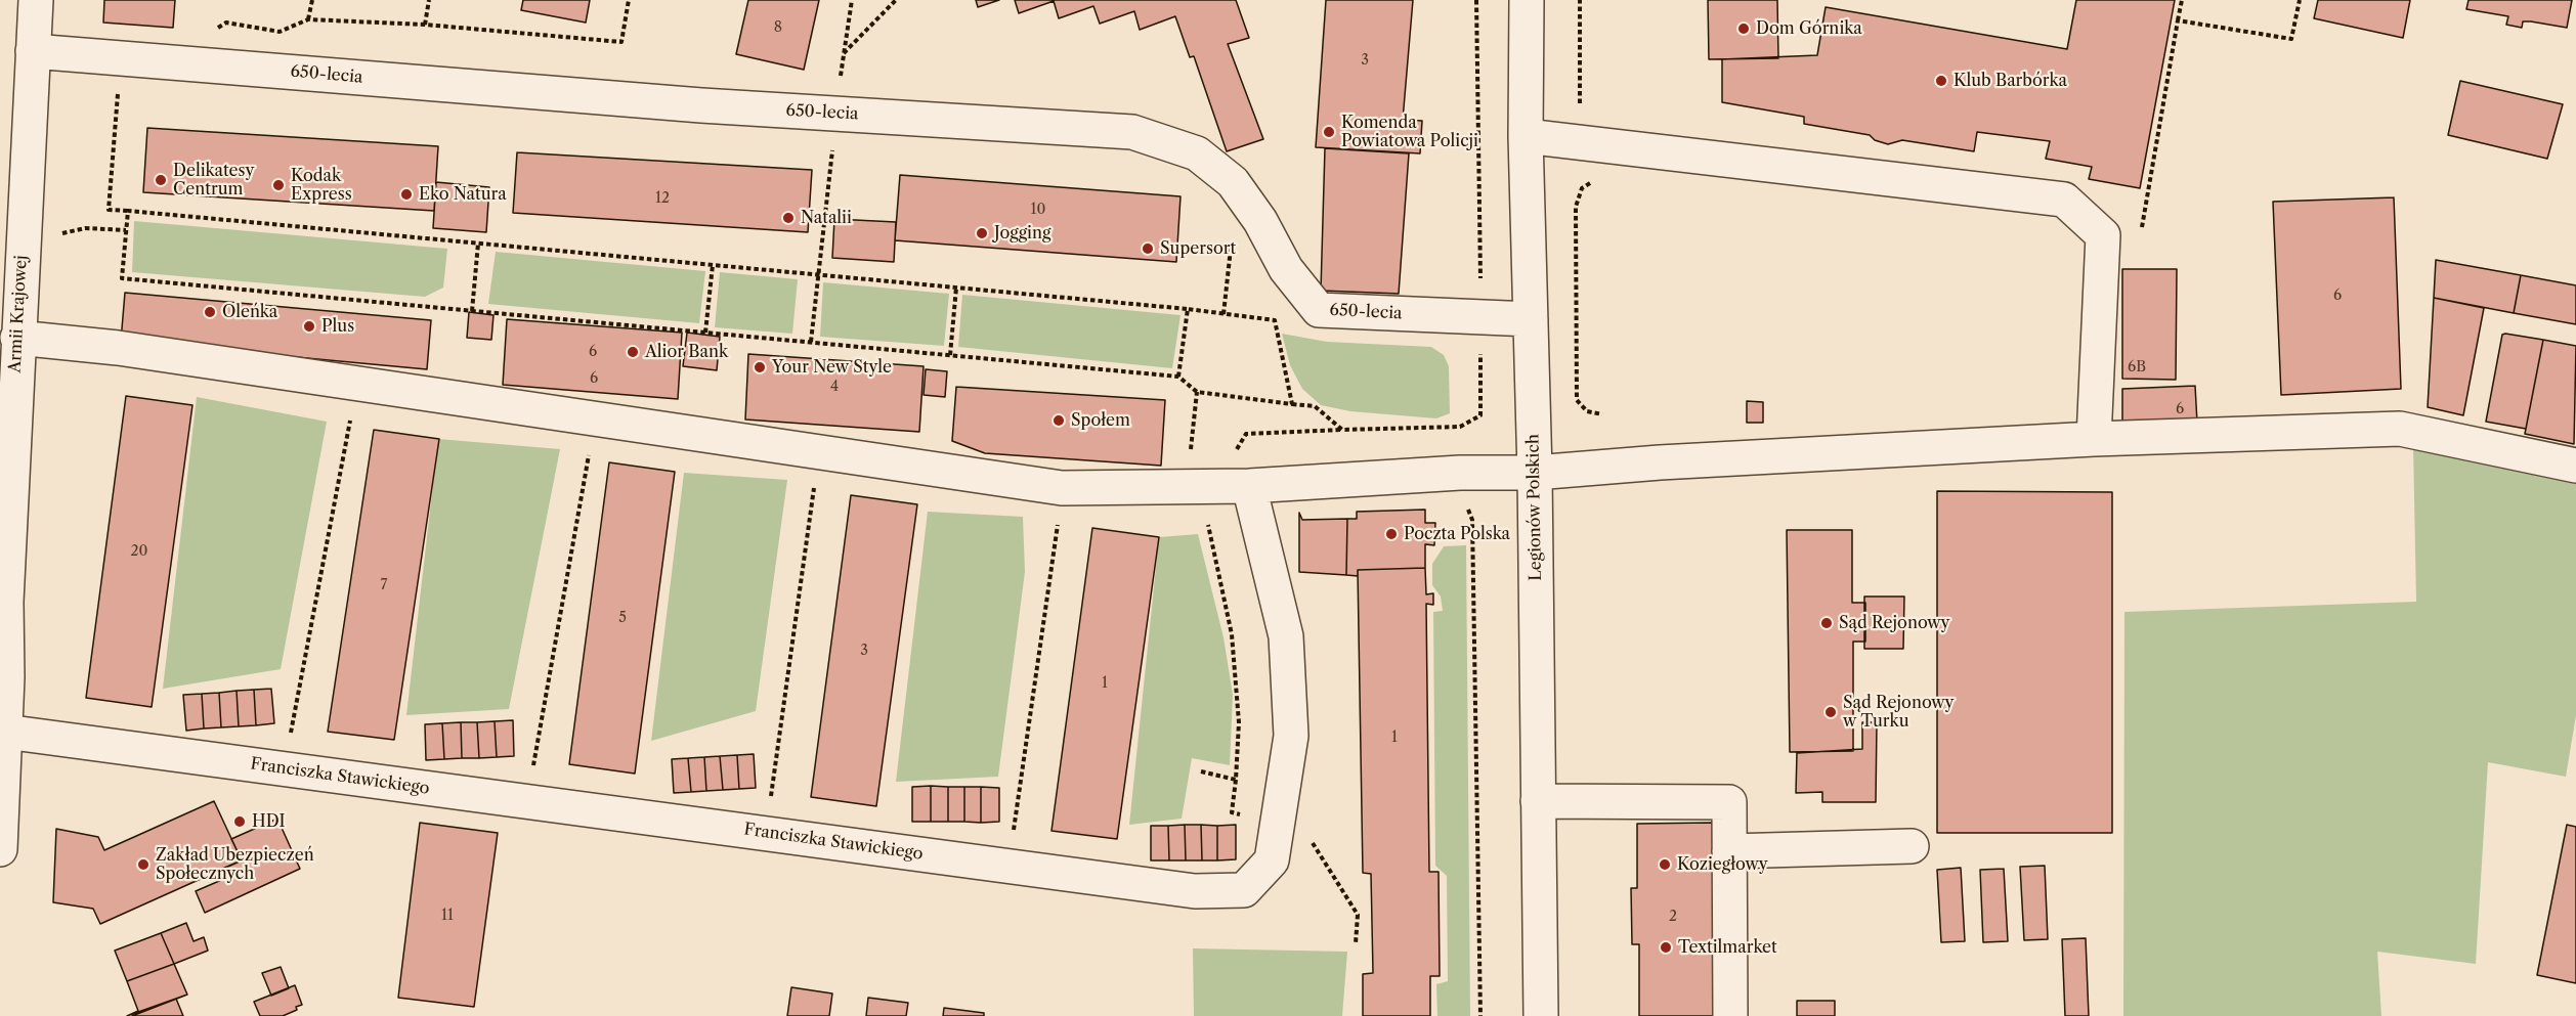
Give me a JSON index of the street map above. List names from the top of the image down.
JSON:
{
  "streets": {
    "street": [
      "650-lecia",
      "Armii Krajowej",
      "Legionów Polskich",
      "Franciszka Stawickiego"
    ]
  },
  "crossings": [
    ["650-lecia", "Armii Krajowej"],
    ["650-lecia", "Legionów Polskich"],
    ["Armii Krajowej", "Franciszka Stawickiego"]
  ],
  "places": [
    "Dom Górnika",
    "Klub Barbórka",
    "Komenda Powiatowa Policji",
    "Delikatesy Centrum",
    "Kodak Express",
    "Eko Natura",
    "Natalii",
    "Jogging",
    "Supersort",
    "Oleńka",
    "Plus",
    "Alior Bank",
    "Your New Style",
    "Społem",
    "Poczta Polska",
    "Sąd Rejonowy",
    "Sąd Rejonowy w Turku",
    "HDI",
    "Zakład Ubezpieczeń Społecznych",
    "Koziegłowy",
    "Textilmarket"
  ],
  "house_numbers": [
    "8",
    "3",
    "12",
    "10",
    "6",
    "6",
    "6B",
    "6",
    "4",
    "6",
    "20",
    "7",
    "5",
    "3",
    "1",
    "1",
    "11",
    "2"
  ]
}
